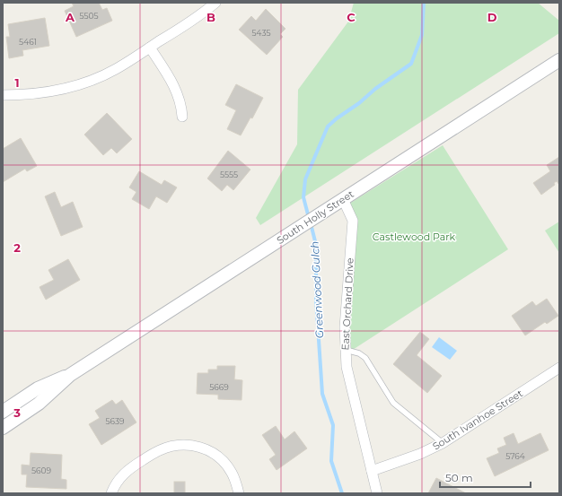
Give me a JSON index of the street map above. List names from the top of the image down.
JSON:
{
  "streets": {
    "street": ["South Holly Street", "East Orchard Drive", "South Ivanhoe Street"]
  },
  "crossings": [
    ["South Holly Street", "East Orchard Drive"],
    ["East Orchard Drive", "South Ivanhoe Street"]
  ],
  "water": ["Greenwood Gulch"],
  "parks": ["Castlewood Park"],
  "house_numbers": [
    "5505",
    "5435",
    "5461",
    "5555",
    "5669",
    "5639",
    "5764",
    "5609"
  ],
  "scale_bar": "50 m",
  "grid": {
    "columns": [
      "A",
      "B",
      "C",
      "D"
    ],
    "rows": ["1", "2", "3"]
  }
}
